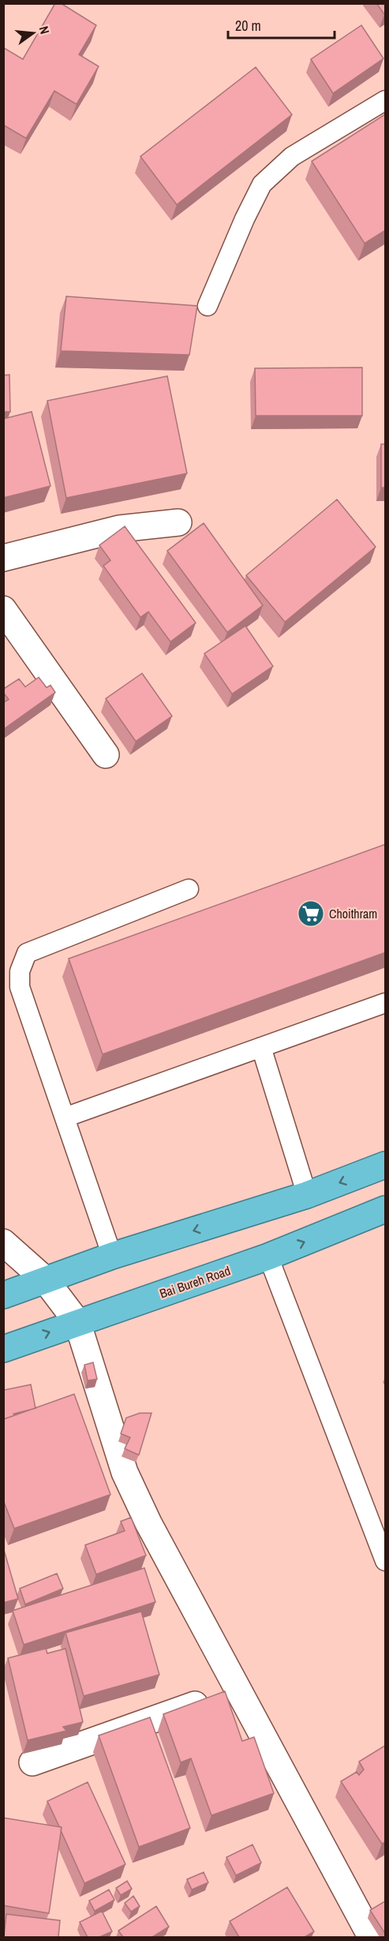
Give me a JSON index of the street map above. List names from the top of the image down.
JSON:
{
  "streets": {
    "highway": ["Bai Bureh Road"]
  },
  "places": {
    "supermarket": ["Choithram"]
  },
  "scale_bar": "20 m",
  "north": "right"
}
